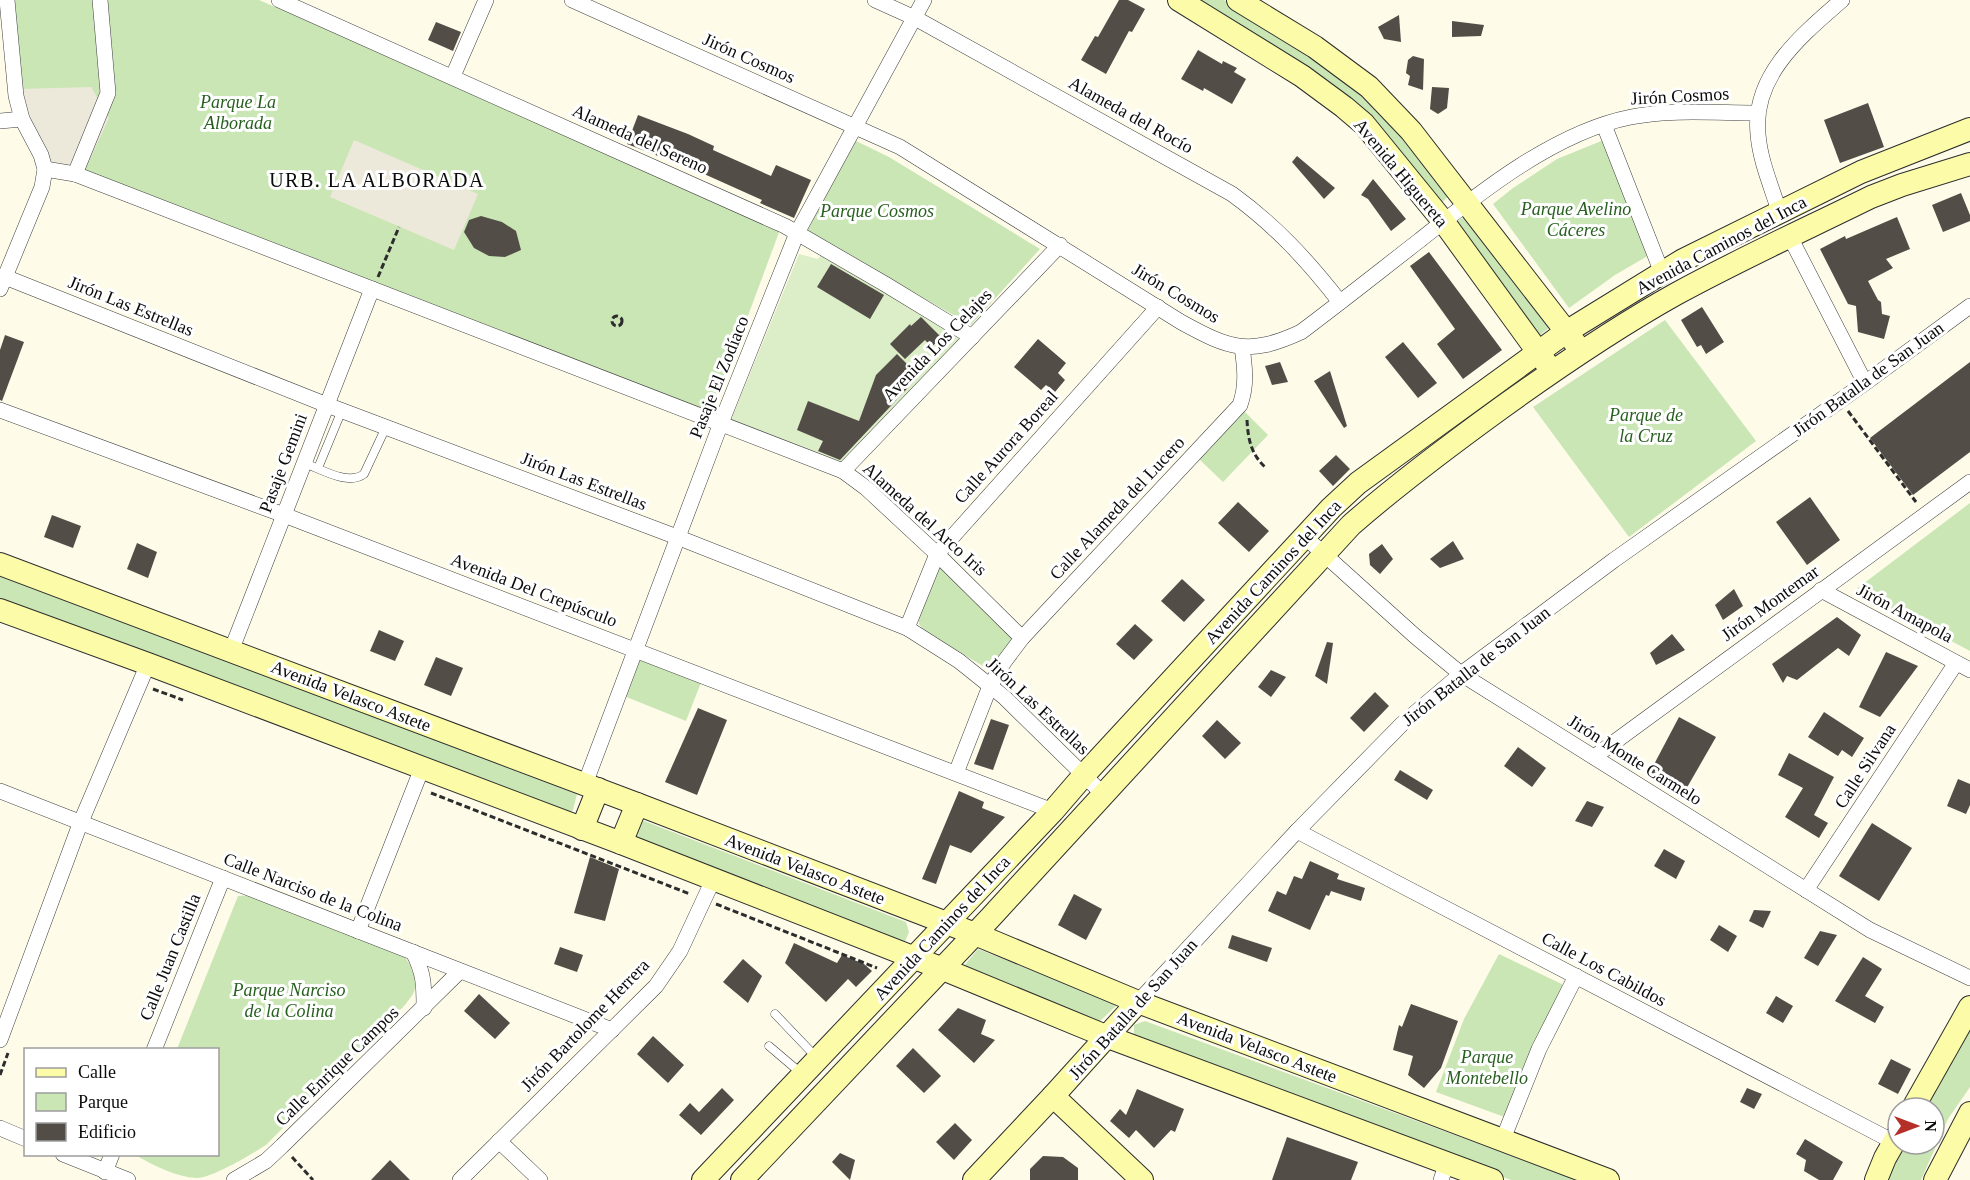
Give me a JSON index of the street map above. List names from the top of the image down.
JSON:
{
  "streets": {
    "main road": [
      "Avenida Higuereta",
      "Avenida Caminos del Inca",
      "Jirón Batalla de San Juan",
      "Avenida Velasco Astete"
    ],
    "street": [
      "Jirón Cosmos",
      "Alameda del Rocío",
      "Alameda del Sereno",
      "Jirón Las Estrellas",
      "Avenida Los Celajes",
      "Pasaje El Zodíaco",
      "Calle Aurora Boreal",
      "Pasaje Gemini",
      "Calle Alameda del Lucero",
      "Alameda del Arco Iris",
      "Avenida Del Crepúsculo",
      "Jirón Montemar",
      "Jirón Amapola",
      "Jirón Monte Carmelo",
      "Calle Silvana",
      "Calle Narciso de la Colina",
      "Calle Juan Castilla",
      "Calle Los Cabildos",
      "Jirón Bartolome Herrera",
      "Calle Enrique Campos"
    ]
  },
  "crossings": [
    ["Jirón Cosmos", "Alameda del Rocío"],
    ["Jirón Cosmos", "Avenida Higuereta"],
    ["Jirón Cosmos", "Avenida Los Celajes"],
    ["Jirón Cosmos", "Pasaje El Zodíaco"],
    ["Jirón Cosmos", "Calle Aurora Boreal"],
    ["Alameda del Rocío", "Pasaje El Zodíaco"],
    ["Alameda del Sereno", "Avenida Los Celajes"],
    ["Alameda del Sereno", "Pasaje El Zodíaco"],
    ["Avenida Higuereta", "Avenida Caminos del Inca"],
    ["Avenida Caminos del Inca", "Jirón Las Estrellas"],
    ["Avenida Caminos del Inca", "Avenida Del Crepúsculo"],
    ["Avenida Caminos del Inca", "Avenida Velasco Astete"],
    ["Avenida Caminos del Inca", "Jirón Monte Carmelo"],
    ["Jirón Las Estrellas", "Pasaje El Zodíaco"],
    ["Jirón Las Estrellas", "Calle Aurora Boreal"],
    ["Jirón Las Estrellas", "Pasaje Gemini"],
    ["Jirón Las Estrellas", "Calle Alameda del Lucero"],
    ["Avenida Los Celajes", "Alameda del Arco Iris"],
    ["Pasaje El Zodíaco", "Alameda del Arco Iris"],
    ["Pasaje El Zodíaco", "Avenida Del Crepúsculo"],
    ["Pasaje El Zodíaco", "Avenida Velasco Astete"],
    ["Jirón Batalla de San Juan", "Avenida Velasco Astete"],
    ["Jirón Batalla de San Juan", "Jirón Monte Carmelo"],
    ["Jirón Batalla de San Juan", "Calle Los Cabildos"],
    ["Calle Aurora Boreal", "Alameda del Arco Iris"],
    ["Pasaje Gemini", "Alameda del Arco Iris"],
    ["Pasaje Gemini", "Avenida Del Crepúsculo"],
    ["Pasaje Gemini", "Avenida Velasco Astete"],
    ["Calle Alameda del Lucero", "Alameda del Arco Iris"],
    ["Calle Alameda del Lucero", "Avenida Del Crepúsculo"],
    ["Jirón Montemar", "Jirón Amapola"],
    ["Jirón Montemar", "Jirón Monte Carmelo"],
    ["Jirón Amapola", "Calle Silvana"],
    ["Jirón Monte Carmelo", "Calle Silvana"],
    ["Calle Narciso de la Colina", "Calle Juan Castilla"],
    ["Calle Narciso de la Colina", "Jirón Bartolome Herrera"],
    ["Calle Narciso de la Colina", "Calle Enrique Campos"]
  ],
  "districts": ["URB. LA ALBORADA"],
  "parks": [
    "Parque La Alborada",
    "Parque Avelino Cáceres",
    "Parque Cosmos",
    "Parque de la Cruz",
    "Parque Narciso de la Colina",
    "Parque Montebello"
  ],
  "legend": ["Calle", "Parque", "Edificio"],
  "north": "right"
}
